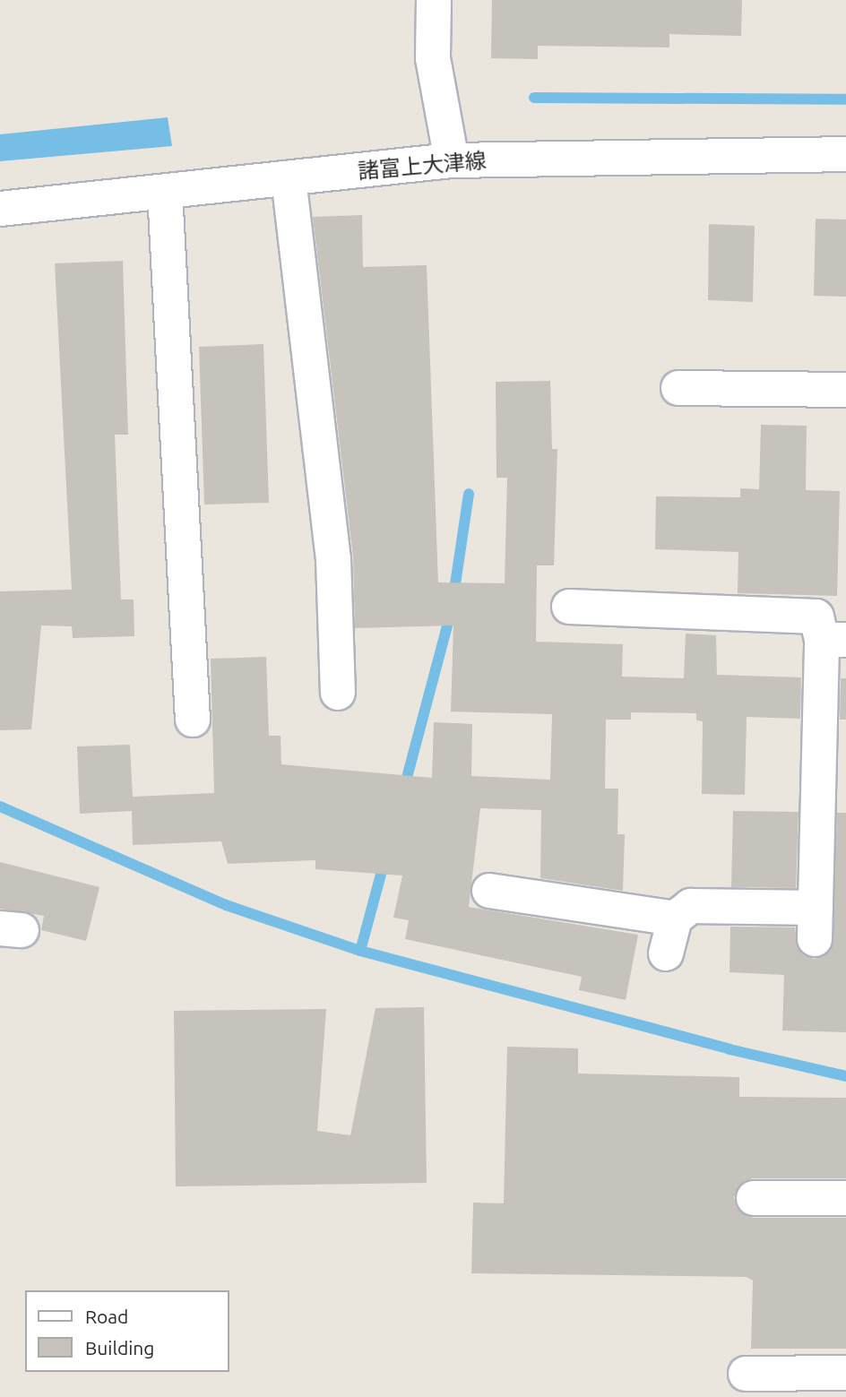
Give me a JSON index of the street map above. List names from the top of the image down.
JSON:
{
  "streets": {
    "street": ["諸富上大津線"]
  },
  "legend": ["Road", "Building"]
}
